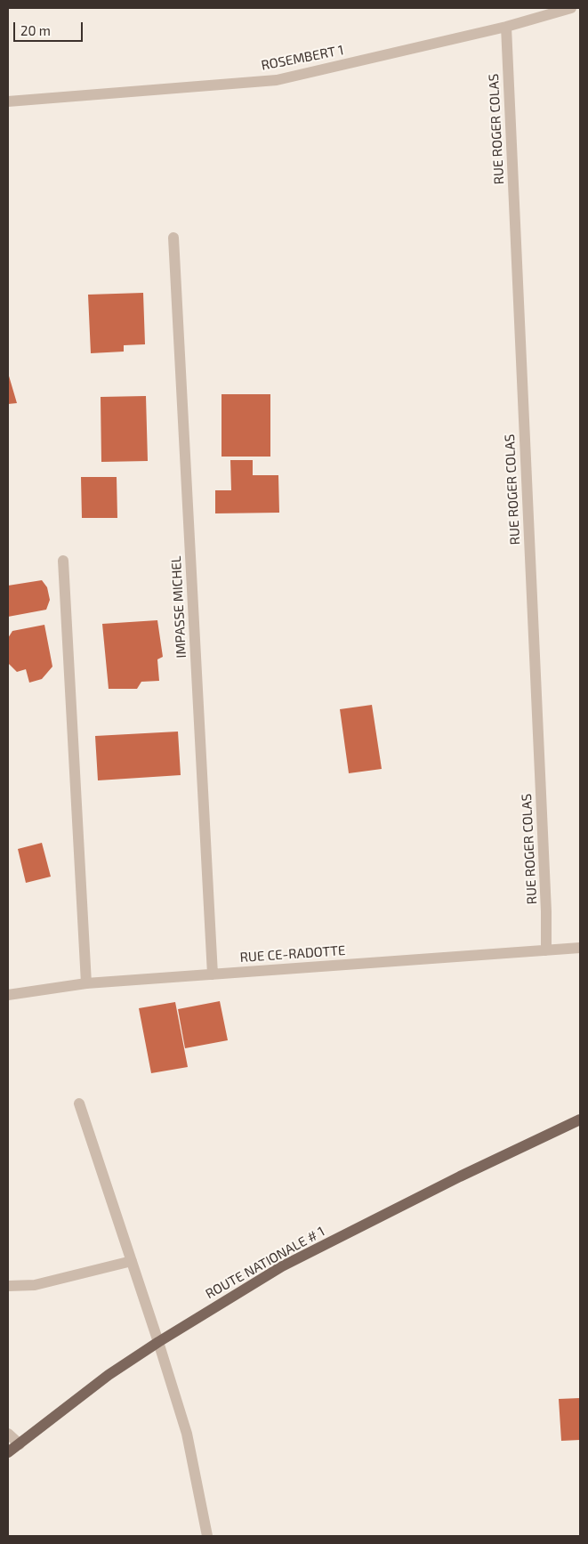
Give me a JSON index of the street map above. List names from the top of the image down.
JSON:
{
  "streets": {
    "main road": ["ROUTE NATIONALE # 1"],
    "street": [
      "ROSEMBERT 1",
      "RUE ROGER COLAS",
      "IMPASSE MICHEL",
      "RUE CE-RADOTTE"
    ]
  },
  "crossings": [
    ["ROSEMBERT 1", "RUE ROGER COLAS"],
    ["RUE ROGER COLAS", "RUE CE-RADOTTE"],
    ["IMPASSE MICHEL", "RUE CE-RADOTTE"]
  ],
  "scale_bar": "20 m"
}
